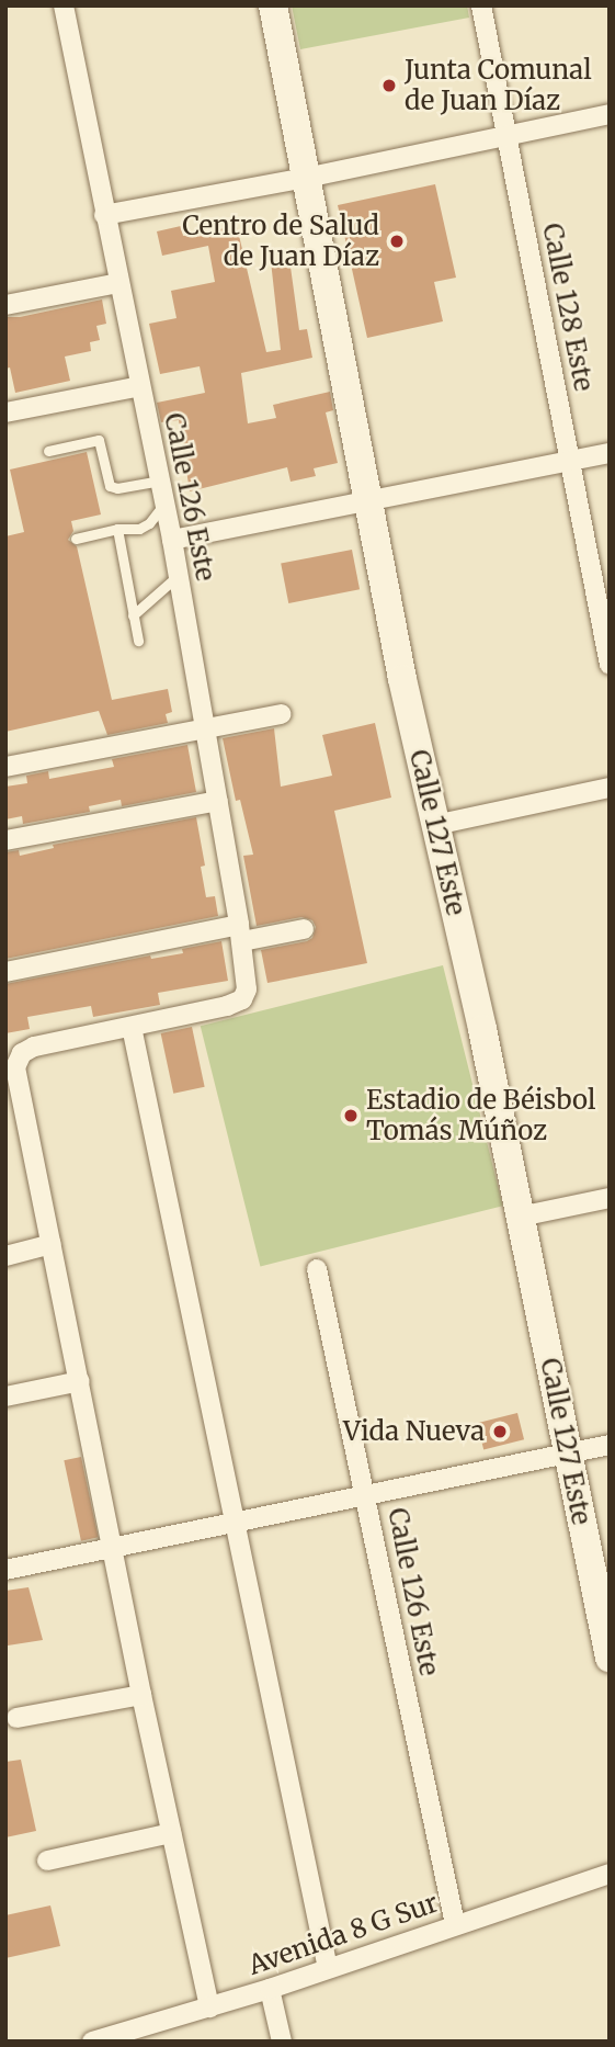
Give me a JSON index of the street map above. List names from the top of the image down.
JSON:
{
  "streets": {
    "street": [
      "Calle 128 Este",
      "Calle 126 Este",
      "Calle 127 Este",
      "Avenida 8 G Sur"
    ]
  },
  "crossings": [
    ["Calle 126 Este", "Avenida 8 G Sur"]
  ],
  "places": [
    "Junta Comunal de Juan Díaz",
    "Centro de Salud de Juan Díaz",
    "Estadio de Béisbol Tomás Múñoz",
    "Vida Nueva"
  ]
}
